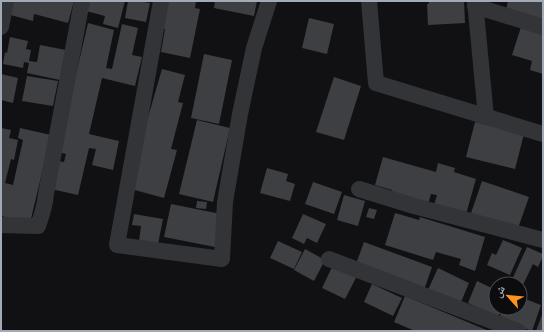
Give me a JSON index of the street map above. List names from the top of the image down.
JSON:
{
  "north": "top left"
}
